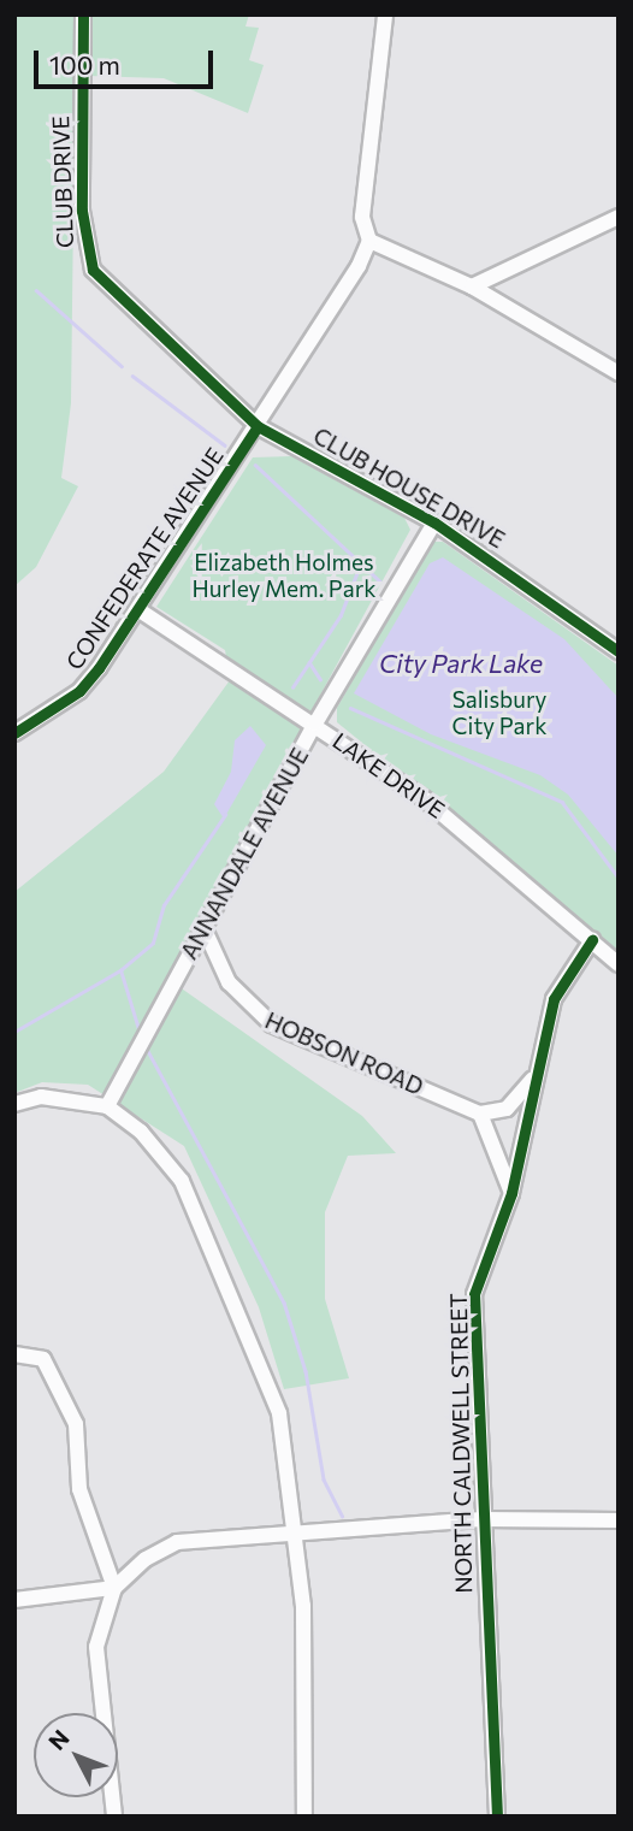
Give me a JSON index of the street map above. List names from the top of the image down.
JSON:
{
  "streets": {
    "street": [
      "CLUB DRIVE",
      "CLUB HOUSE DRIVE",
      "CONFEDERATE AVENUE",
      "LAKE DRIVE",
      "ANNANDALE AVENUE",
      "HOBSON ROAD",
      "NORTH CALDWELL STREET"
    ]
  },
  "crossings": [
    ["CLUB DRIVE", "CLUB HOUSE DRIVE"],
    ["CLUB DRIVE", "CONFEDERATE AVENUE"],
    ["CLUB HOUSE DRIVE", "CONFEDERATE AVENUE"],
    ["CLUB HOUSE DRIVE", "ANNANDALE AVENUE"],
    ["CONFEDERATE AVENUE", "LAKE DRIVE"],
    ["LAKE DRIVE", "ANNANDALE AVENUE"],
    ["LAKE DRIVE", "NORTH CALDWELL STREET"],
    ["ANNANDALE AVENUE", "HOBSON ROAD"],
    ["HOBSON ROAD", "NORTH CALDWELL STREET"]
  ],
  "water": ["City Park Lake"],
  "parks": ["Elizabeth Holmes Hurley Mem. Park", "Salisbury City Park"],
  "scale_bar": "100 m",
  "north": "top left"
}
